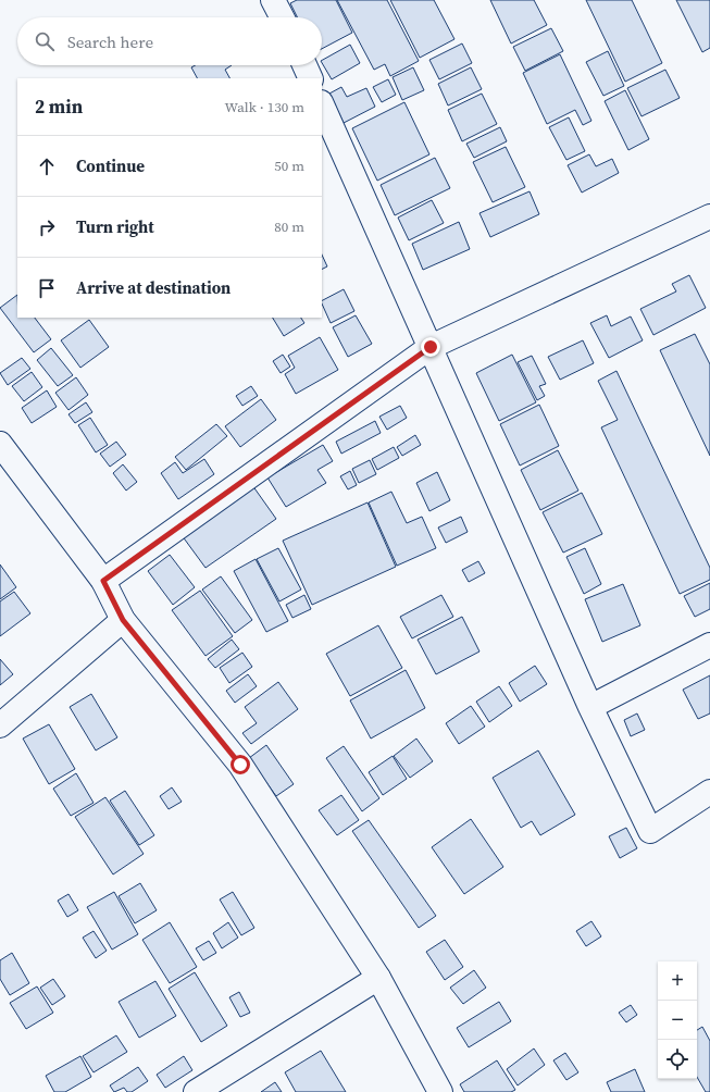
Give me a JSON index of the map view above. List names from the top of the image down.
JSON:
{
  "page": {
    "search": "Search here",
    "heading": ["2 min", "Walk · 130 m"],
    "list": [
      ["Continue", "50 m"],
      ["Turn right", "80 m"],
      "Arrive at destination"
    ],
    "map_buttons": ["+", "−"]
  }
}
